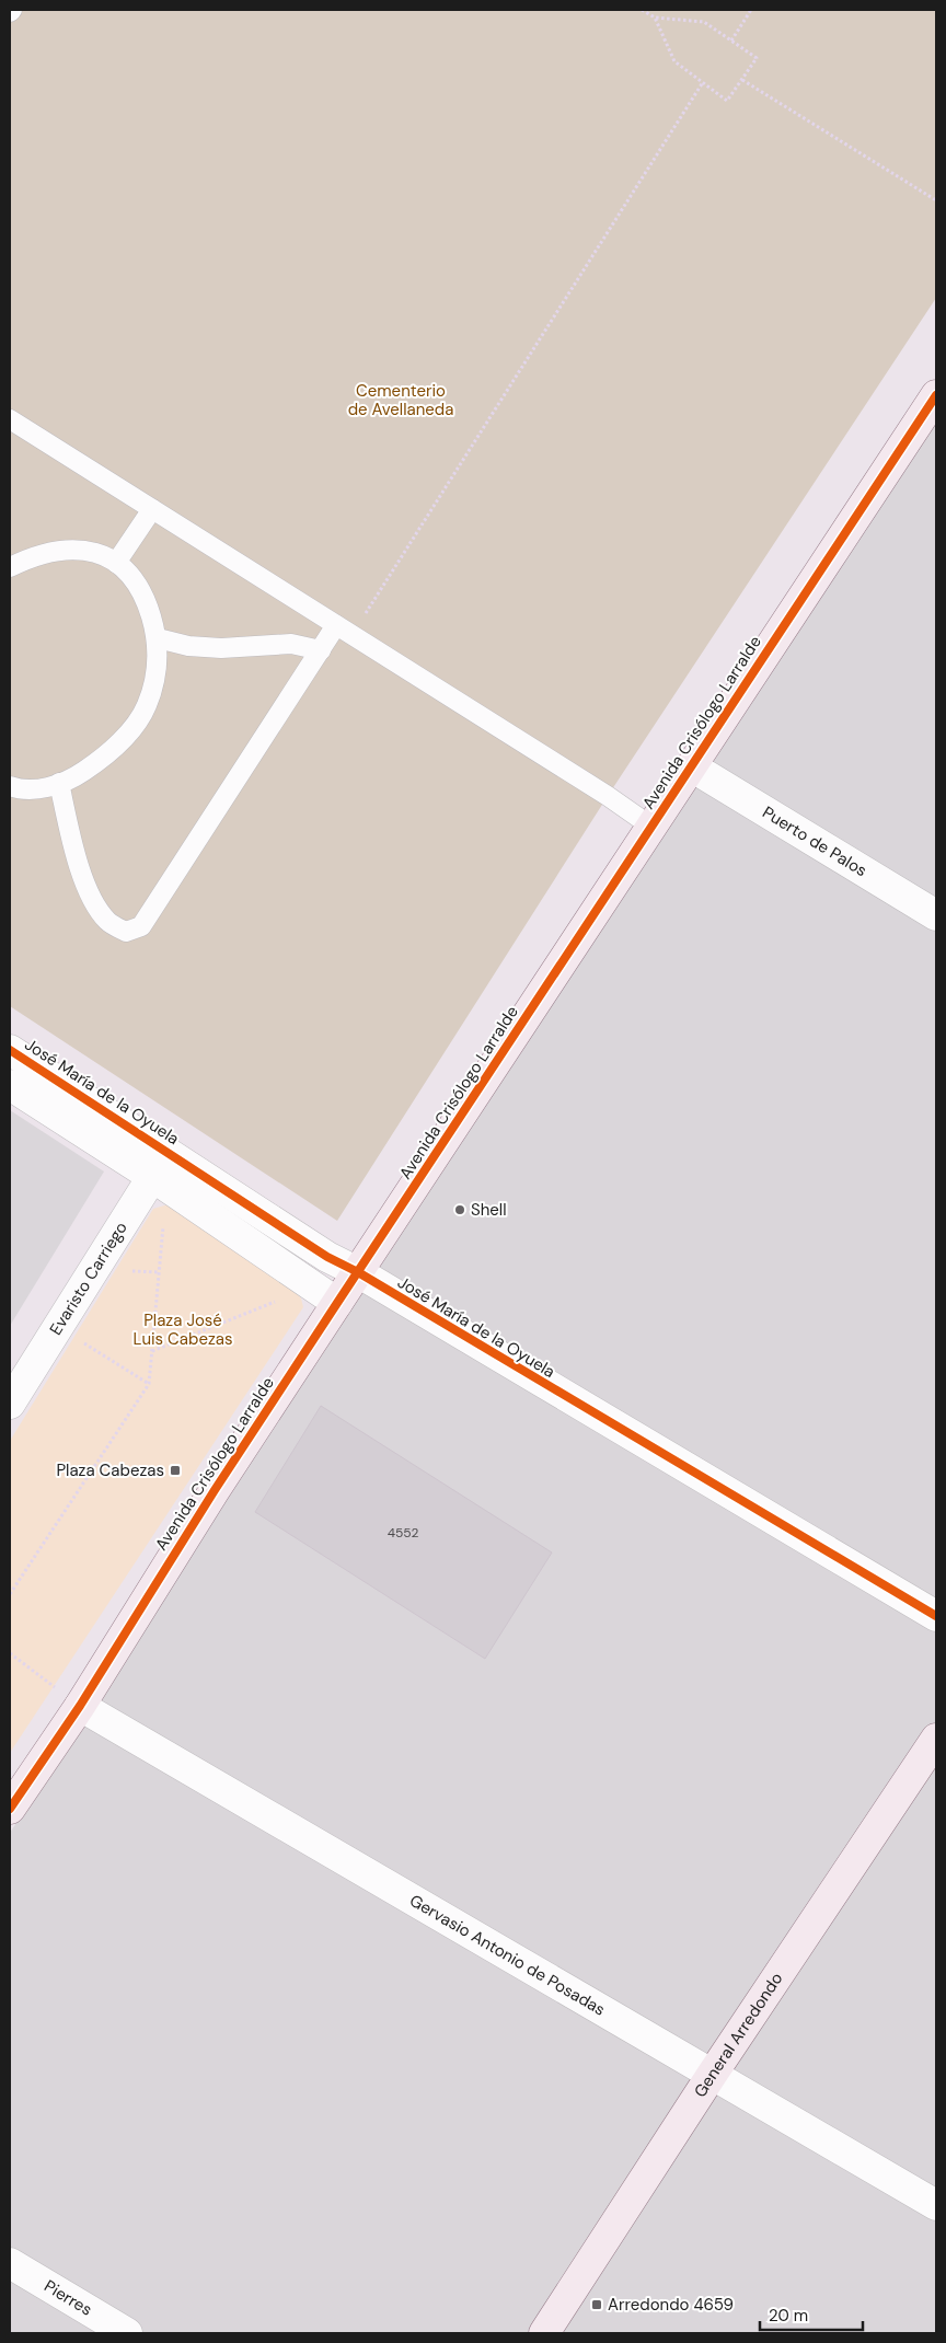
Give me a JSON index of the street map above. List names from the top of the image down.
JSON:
{
  "streets": {
    "street": [
      "Avenida Crisólogo Larralde",
      "Puerto de Palos",
      "José María de la Oyuela",
      "Evaristo Carriego",
      "Gervasio Antonio de Posadas",
      "General Arredondo",
      "Pierres"
    ]
  },
  "crossings": [
    ["Avenida Crisólogo Larralde", "Puerto de Palos"],
    ["Avenida Crisólogo Larralde", "José María de la Oyuela"],
    ["Avenida Crisólogo Larralde", "Gervasio Antonio de Posadas"],
    ["José María de la Oyuela", "Evaristo Carriego"],
    ["Gervasio Antonio de Posadas", "General Arredondo"]
  ],
  "parks": ["Cementerio de Avellaneda", "Plaza José Luis Cabezas"],
  "places": {
    "other": ["Shell"],
    "transit": ["Plaza Cabezas", "Arredondo 4659"]
  },
  "house_numbers": ["4552"],
  "scale_bar": "20 m"
}
